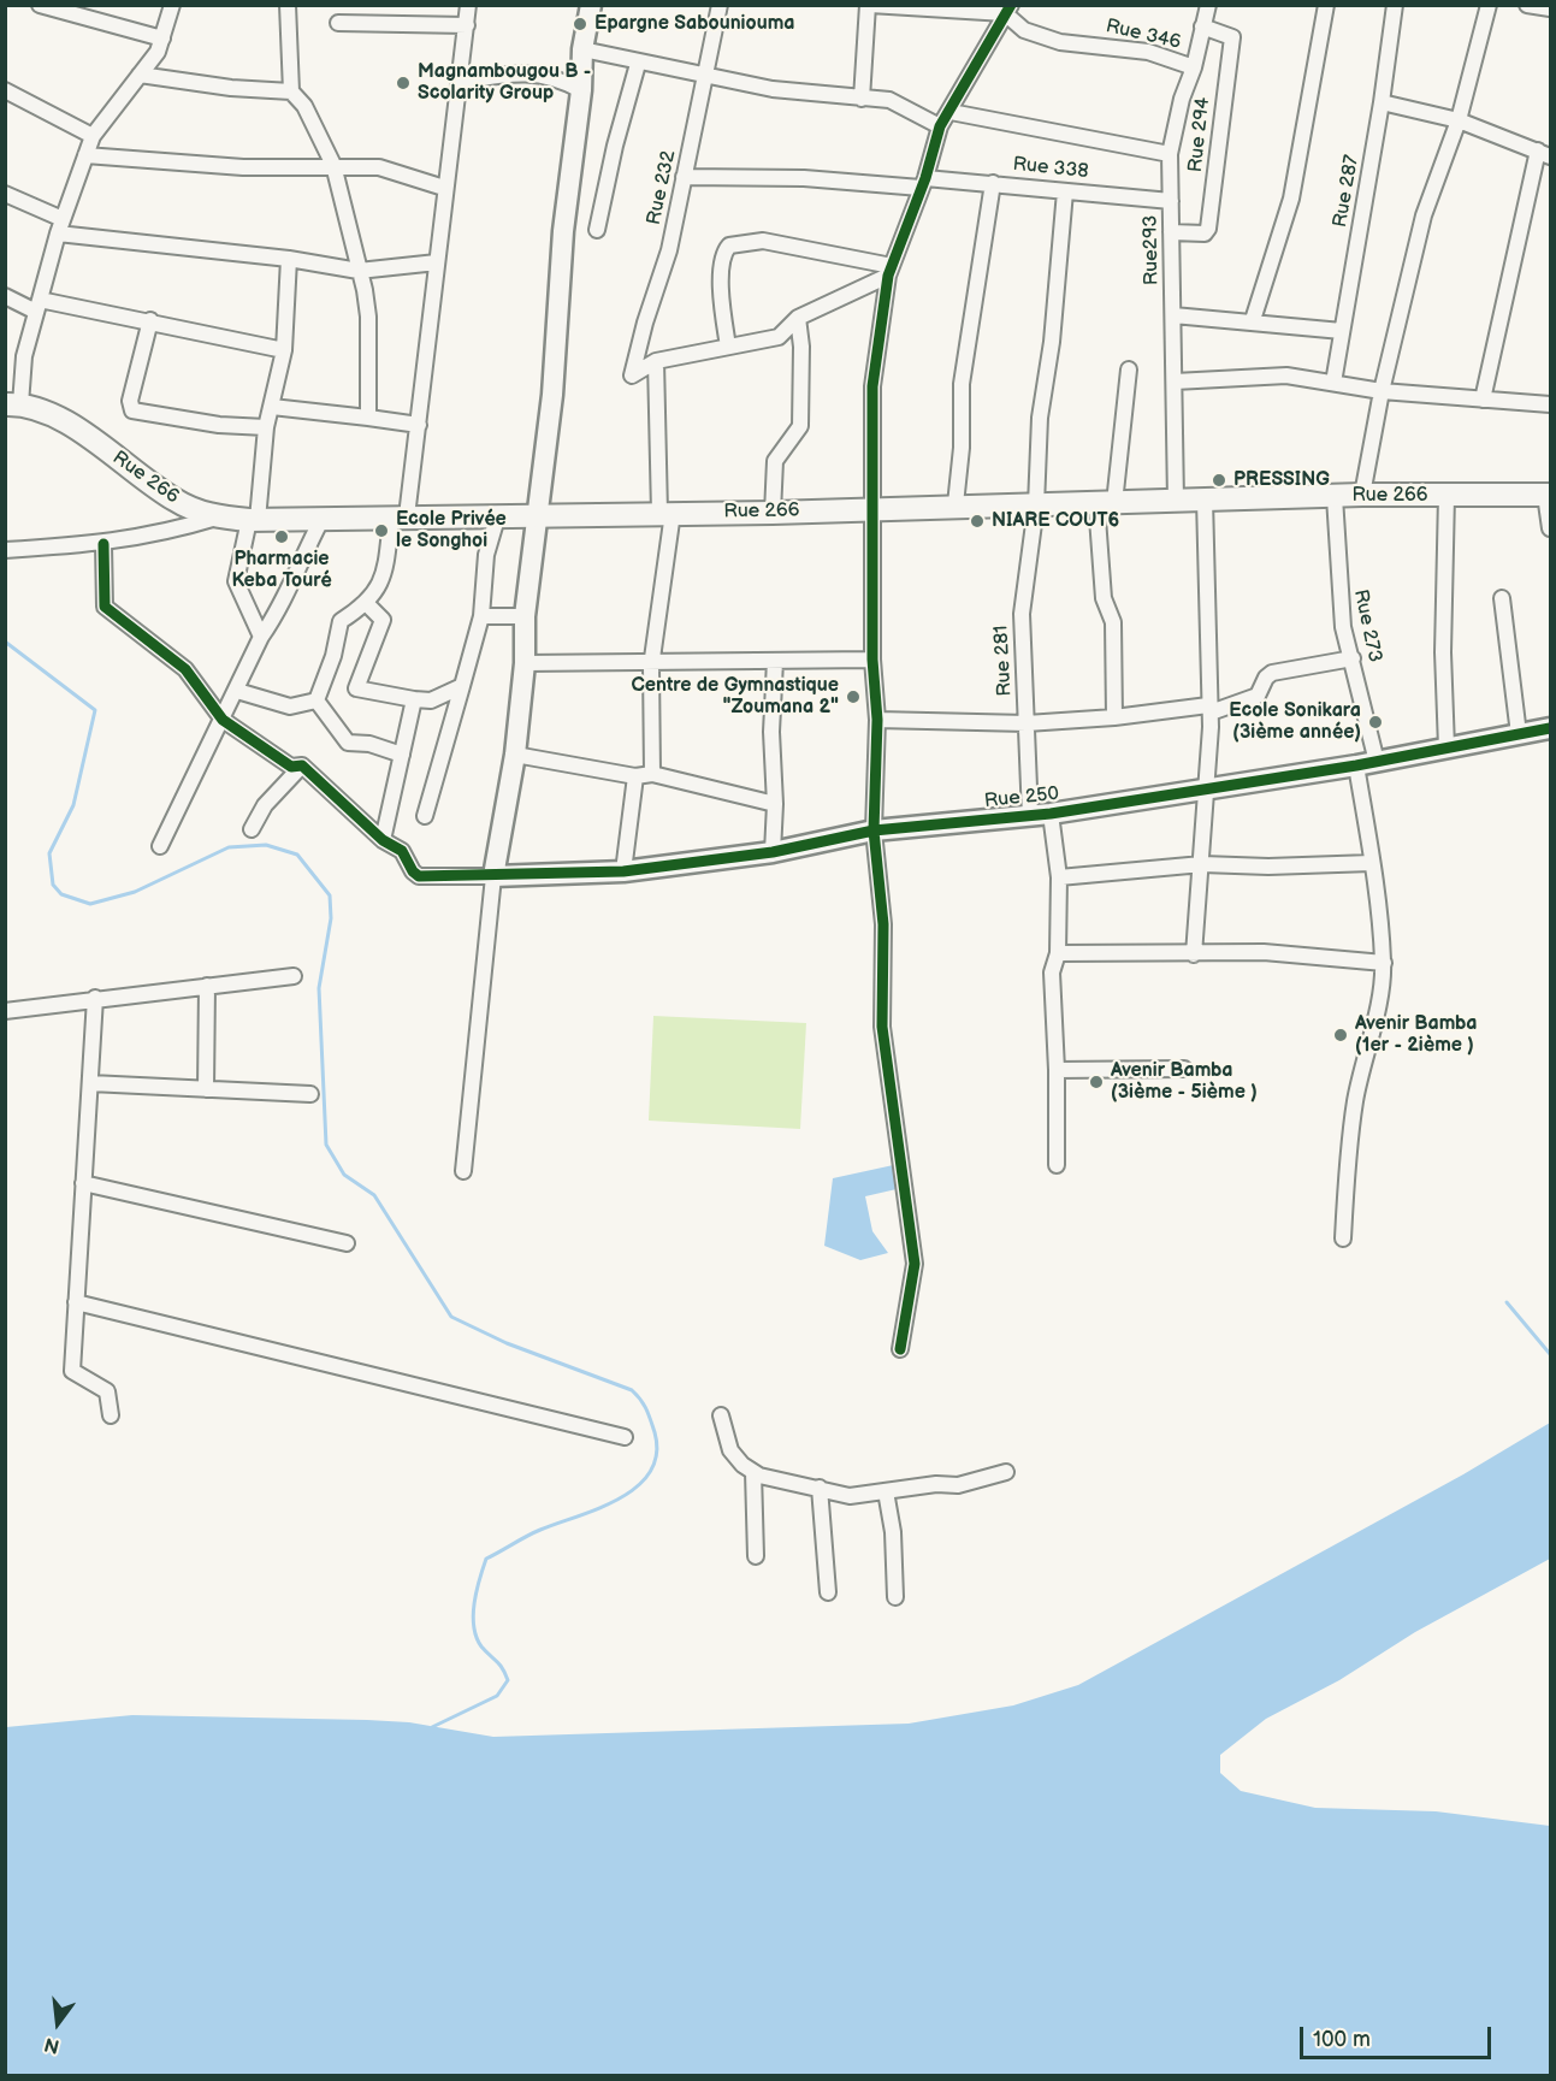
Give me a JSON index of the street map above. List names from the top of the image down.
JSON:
{
  "streets": {
    "main road": ["Rue 266"],
    "street": [
      "Rue 346",
      "Rue 294",
      "Rue 338",
      "Rue 232",
      "Rue 287",
      "Rue293",
      "Rue 273",
      "Rue 281",
      "Rue 250"
    ]
  },
  "crossings": [
    ["Rue 346", "Rue293"],
    ["Rue 294", "Rue293"],
    ["Rue 338", "Rue 232"],
    ["Rue 338", "Rue293"],
    ["Rue 338", "Rue 281"],
    ["Rue293", "Rue 266"],
    ["Rue 266", "Rue 273"],
    ["Rue 266", "Rue 281"],
    ["Rue 273", "Rue 250"],
    ["Rue 281", "Rue 250"]
  ],
  "places": [
    "Epargne Sabouniouma",
    "Magnambougou B - Scolarity Group",
    "PRESSING",
    "NIARE COUT6",
    "Ecole Privée le Songhoi",
    "Pharmacie Keba Touré",
    "Centre de Gymnastique \"Zoumana 2\"",
    "Ecole Sonikara (3ième année)",
    "Avenir Bamba (1er - 2ième )",
    "Avenir Bamba (3ième - 5ième )"
  ],
  "scale_bar": "100 m",
  "north": "bottom"
}
